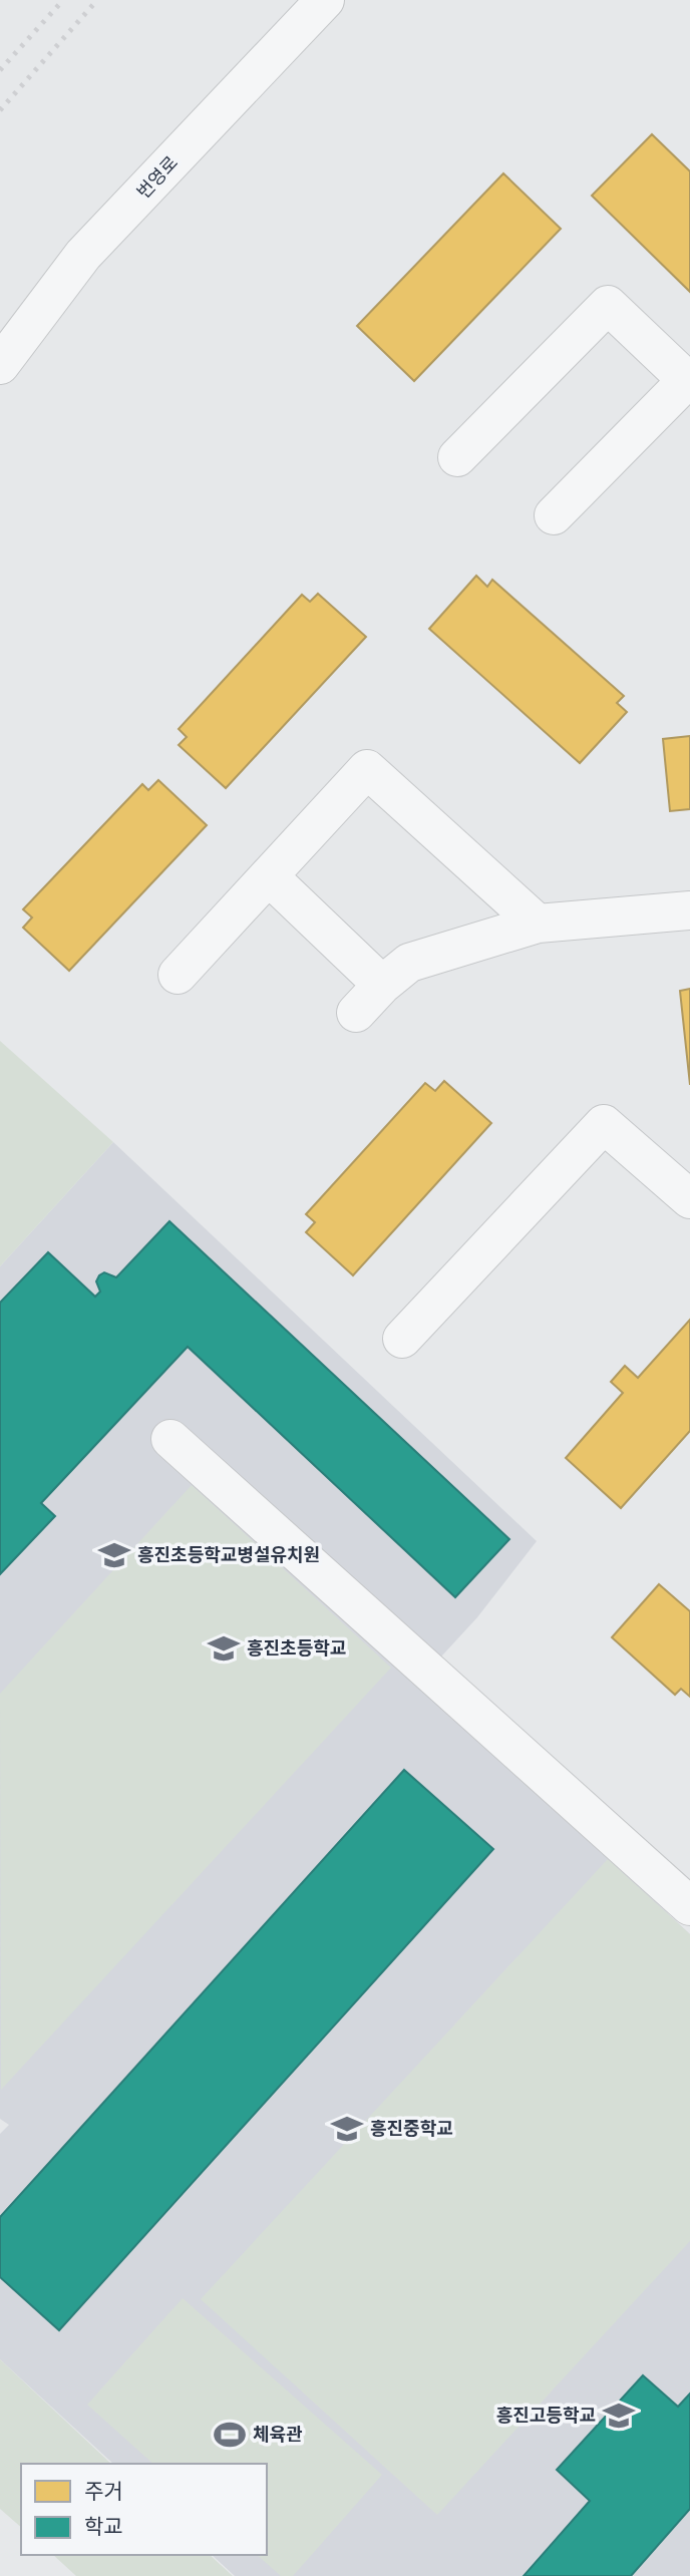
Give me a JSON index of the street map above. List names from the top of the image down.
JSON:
{
  "streets": {
    "street": ["번영로"]
  },
  "places": {
    "school or university": [
      "흥진초등학교병설유치원",
      "흥진초등학교",
      "흥진중학교",
      "흥진고등학교"
    ],
    "sports": ["체육관"]
  },
  "legend": ["주거", "학교"]
}
